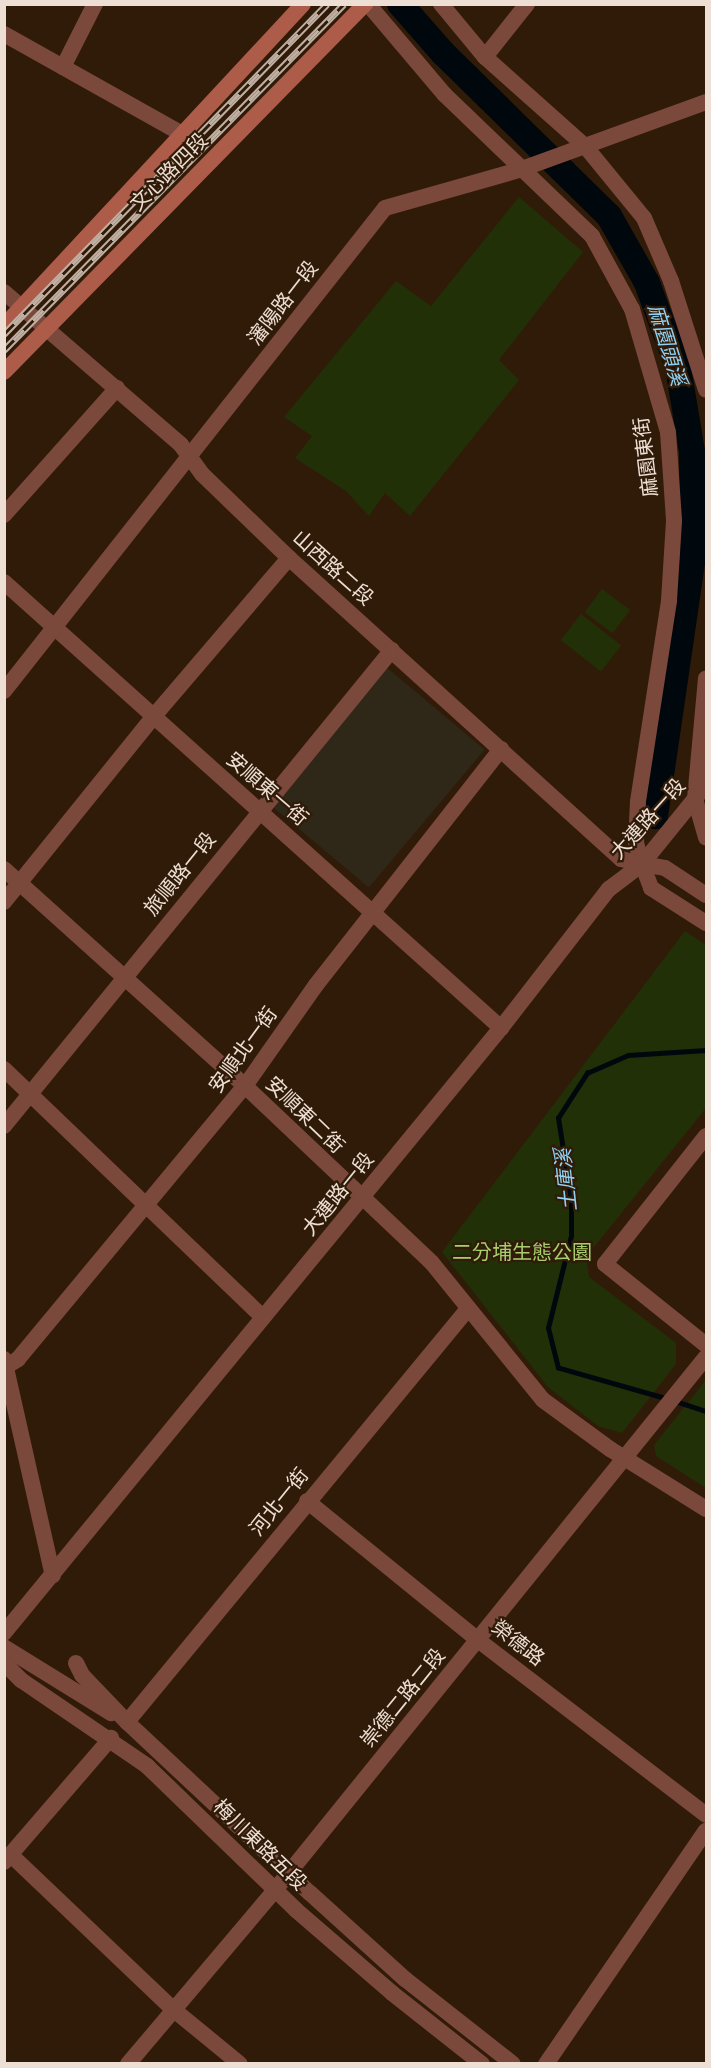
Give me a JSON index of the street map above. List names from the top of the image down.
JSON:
{
  "streets": {
    "main road": ["文心路四段"],
    "street": [
      "瀋陽路一段",
      "麻園東街",
      "山西路二段",
      "安順東一街",
      "大連路一段",
      "旅順路一段",
      "安順北一街",
      "安順東二街",
      "河北一街",
      "榮德路",
      "崇德二路二段",
      "梅川東路五段"
    ]
  },
  "crossings": [
    ["文心路四段", "麻園東街"],
    ["文心路四段", "山西路二段"],
    ["瀋陽路一段", "麻園東街"],
    ["瀋陽路一段", "山西路二段"],
    ["瀋陽路一段", "安順東一街"],
    ["麻園東街", "山西路二段"],
    ["麻園東街", "大連路一段"],
    ["山西路二段", "大連路一段"],
    ["山西路二段", "旅順路一段"],
    ["山西路二段", "安順北一街"],
    ["安順東一街", "大連路一段"],
    ["安順東一街", "旅順路一段"],
    ["安順東一街", "安順北一街"],
    ["大連路一段", "安順東二街"],
    ["旅順路一段", "安順東二街"],
    ["安順北一街", "安順東二街"],
    ["安順東二街", "河北一街"],
    ["安順東二街", "崇德二路二段"],
    ["河北一街", "榮德路"],
    ["河北一街", "梅川東路五段"],
    ["榮德路", "崇德二路二段"],
    ["崇德二路二段", "梅川東路五段"]
  ],
  "water": ["麻園頭溪", "土庫溪"],
  "parks": ["二分埔生態公園"]
}
